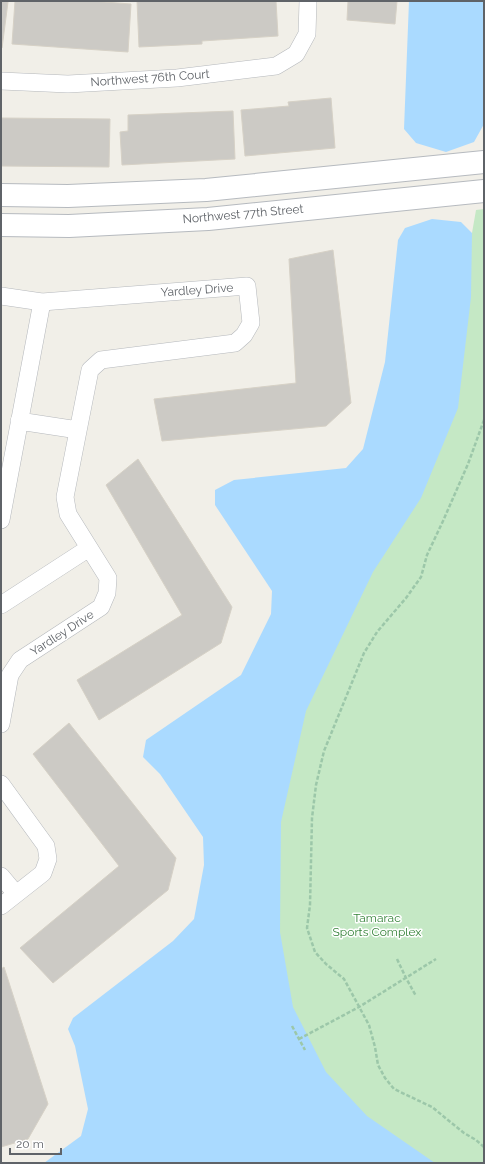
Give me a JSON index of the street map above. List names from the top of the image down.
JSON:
{
  "streets": {
    "street": ["Northwest 76th Court", "Northwest 77th Street", "Yardley Drive"]
  },
  "parks": ["Tamarac Sports Complex"],
  "scale_bar": "20 m"
}
